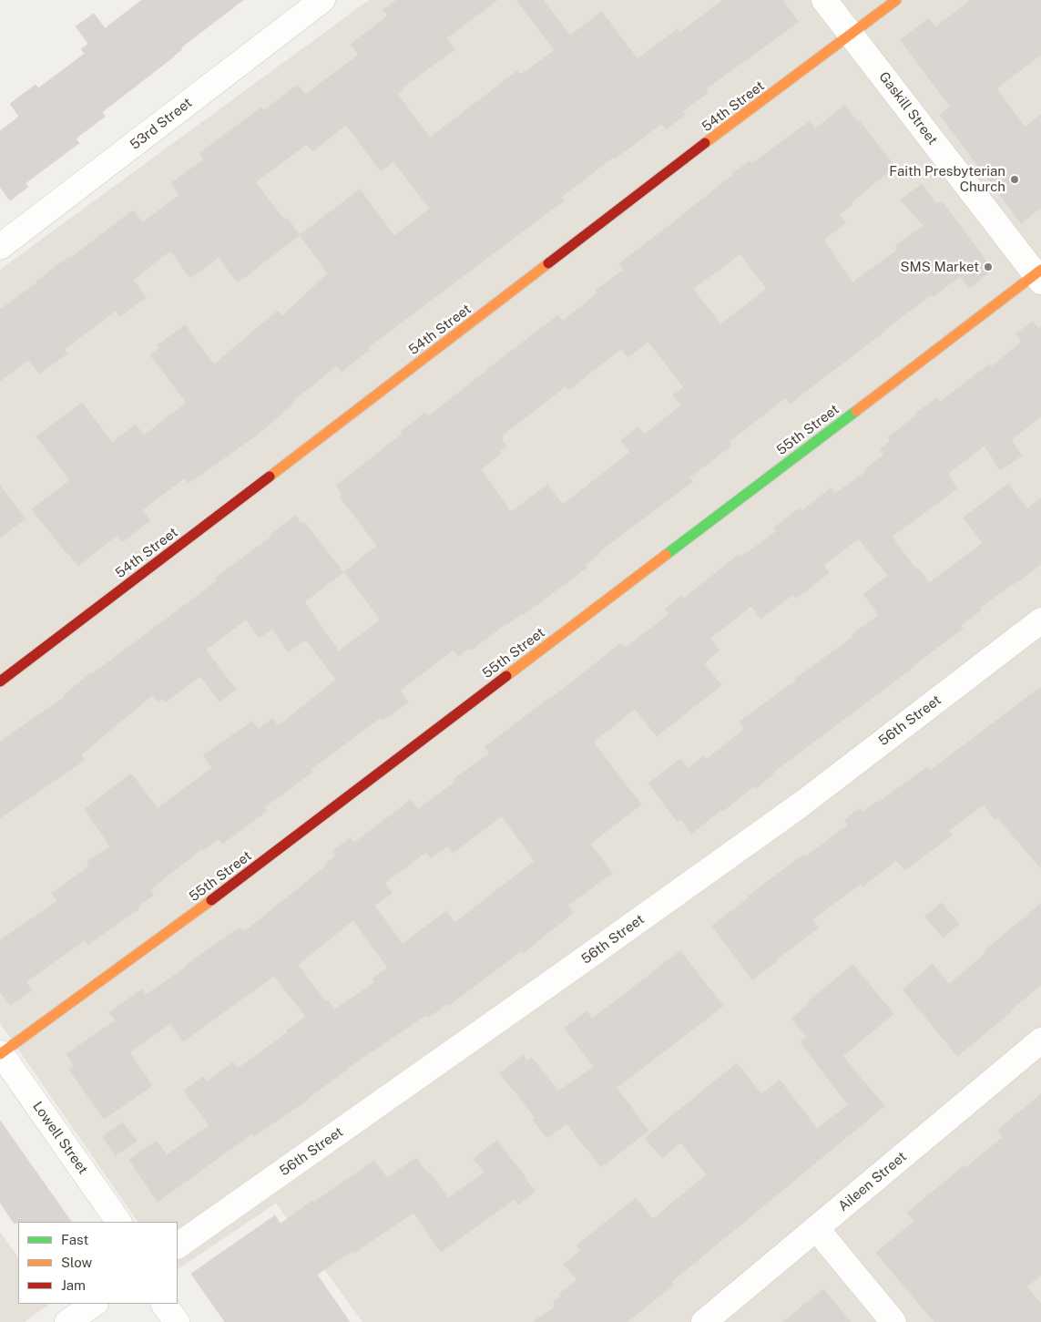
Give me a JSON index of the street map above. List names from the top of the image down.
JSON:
{
  "streets": {
    "street": [
      "54th Street",
      "Gaskill Street",
      "53rd Street",
      "55th Street",
      "56th Street",
      "Lowell Street",
      "Aileen Street"
    ]
  },
  "crossings": [
    ["54th Street", "Gaskill Street"],
    ["Gaskill Street", "55th Street"],
    ["55th Street", "Lowell Street"]
  ],
  "places": ["Faith Presbyterian Church", "SMS Market"],
  "legend": ["Fast", "Slow", "Jam"]
}
